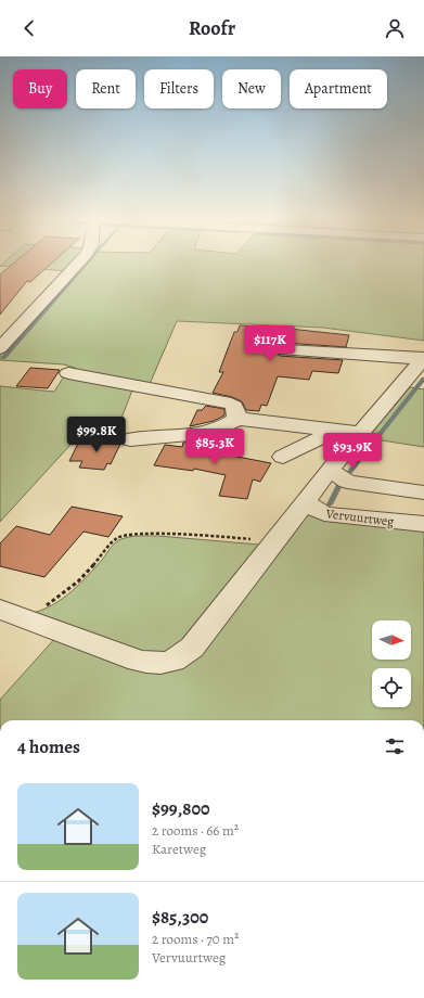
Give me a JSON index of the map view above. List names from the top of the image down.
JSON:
{
  "streets": {
    "street": ["Vervuurtweg"]
  },
  "north": "right",
  "page": {
    "header": "Roofr",
    "chip": [
      "Buy",
      "Rent",
      "Filters",
      "New",
      "Apartment"
    ],
    "price": [
      "$117K",
      "$99.8K",
      "$85.3K",
      "$93.9K"
    ],
    "heading": "4 homes",
    "list": [
      {
        "name": "$99,800",
        "note": "2 rooms · 66 m² · Karetweg"
      },
      {
        "name": "$85,300",
        "note": "2 rooms · 70 m² · Vervuurtweg"
      }
    ]
  }
}
